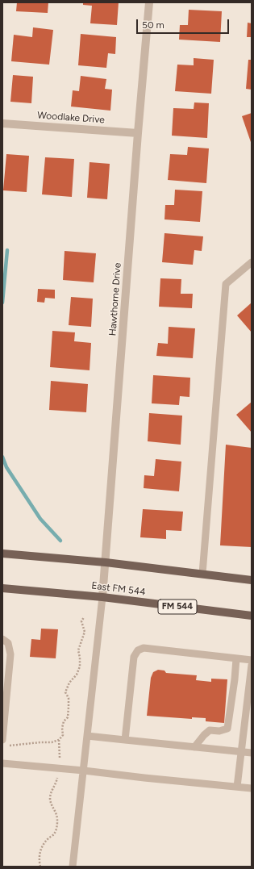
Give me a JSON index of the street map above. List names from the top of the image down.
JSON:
{
  "streets": {
    "main road": ["East FM 544", "FM 544"],
    "street": ["Woodlake Drive", "Hawthorne Drive"]
  },
  "crossings": [
    ["Woodlake Drive", "Hawthorne Drive"],
    ["Hawthorne Drive", "East FM 544"]
  ],
  "scale_bar": "50 m"
}
